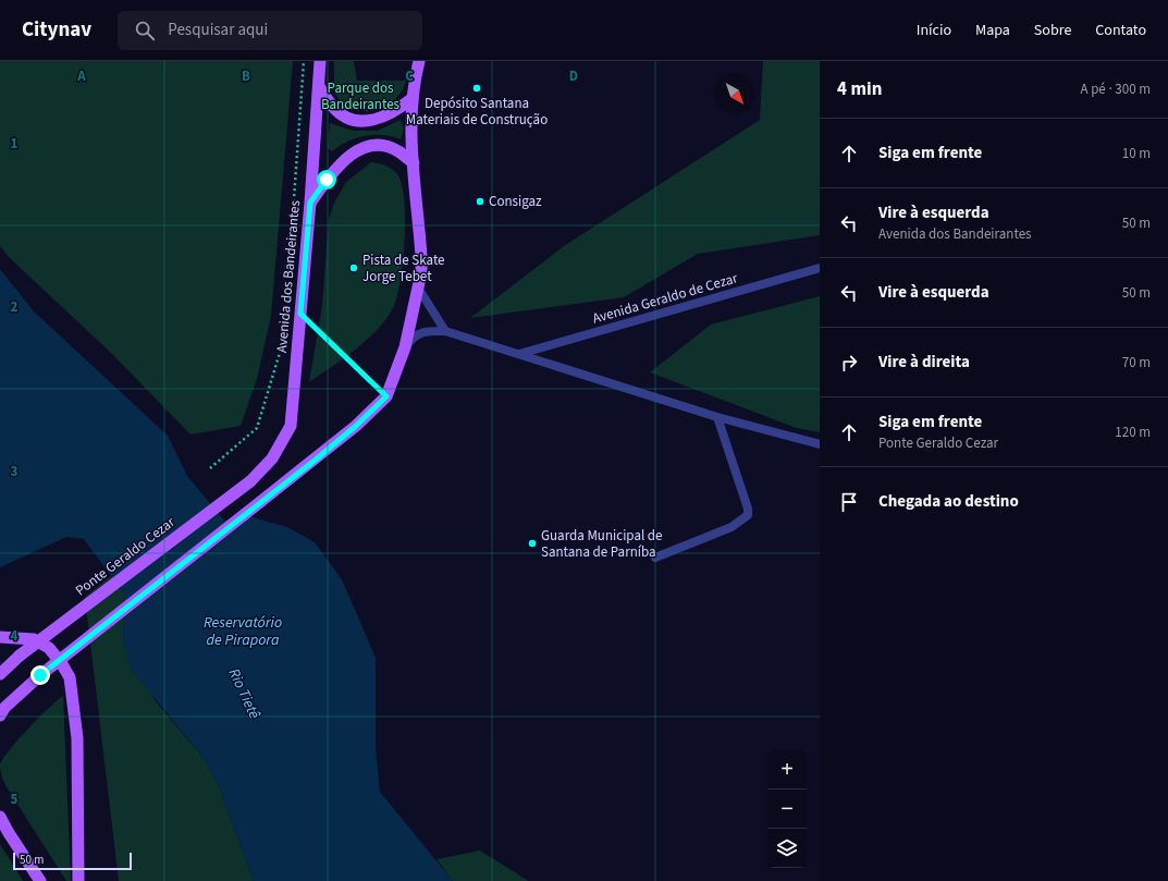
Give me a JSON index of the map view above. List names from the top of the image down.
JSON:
{
  "streets": {
    "main road": ["Avenida dos Bandeirantes", "Ponte Geraldo Cezar"],
    "street": ["Avenida Geraldo de Cezar"]
  },
  "crossings": [
    ["Avenida dos Bandeirantes", "Ponte Geraldo Cezar"]
  ],
  "water": ["Reservatório de Pirapora", "Rio Tietê"],
  "parks": ["Parque dos Bandeirantes"],
  "places": [
    "Depósito Santana Materiais de Construção",
    "Consigaz",
    "Pista de Skate Jorge Tebet",
    "Guarda Municipal de Santana de Parníba"
  ],
  "scale_bar": "50 m",
  "north": "bottom right",
  "page": {
    "header": "Citynav",
    "search": "Pesquisar aqui",
    "nav": [
      "Início",
      "Mapa",
      "Sobre",
      "Contato"
    ],
    "heading": ["4 min", "A pé · 300 m"],
    "list": [
      ["Siga em frente", "10 m"],
      ["Vire à esquerda", "Avenida dos Bandeirantes", "50 m"],
      ["Vire à esquerda", "50 m"],
      ["Vire à direita", "70 m"],
      ["Siga em frente", "Ponte Geraldo Cezar", "120 m"],
      "Chegada ao destino"
    ],
    "map_buttons": ["+", "−"],
    "scale": "50 m"
  },
  "grid": {
    "columns": [
      "A",
      "B",
      "C",
      "D"
    ],
    "rows": [
      "1",
      "2",
      "3",
      "4",
      "5"
    ]
  }
}
